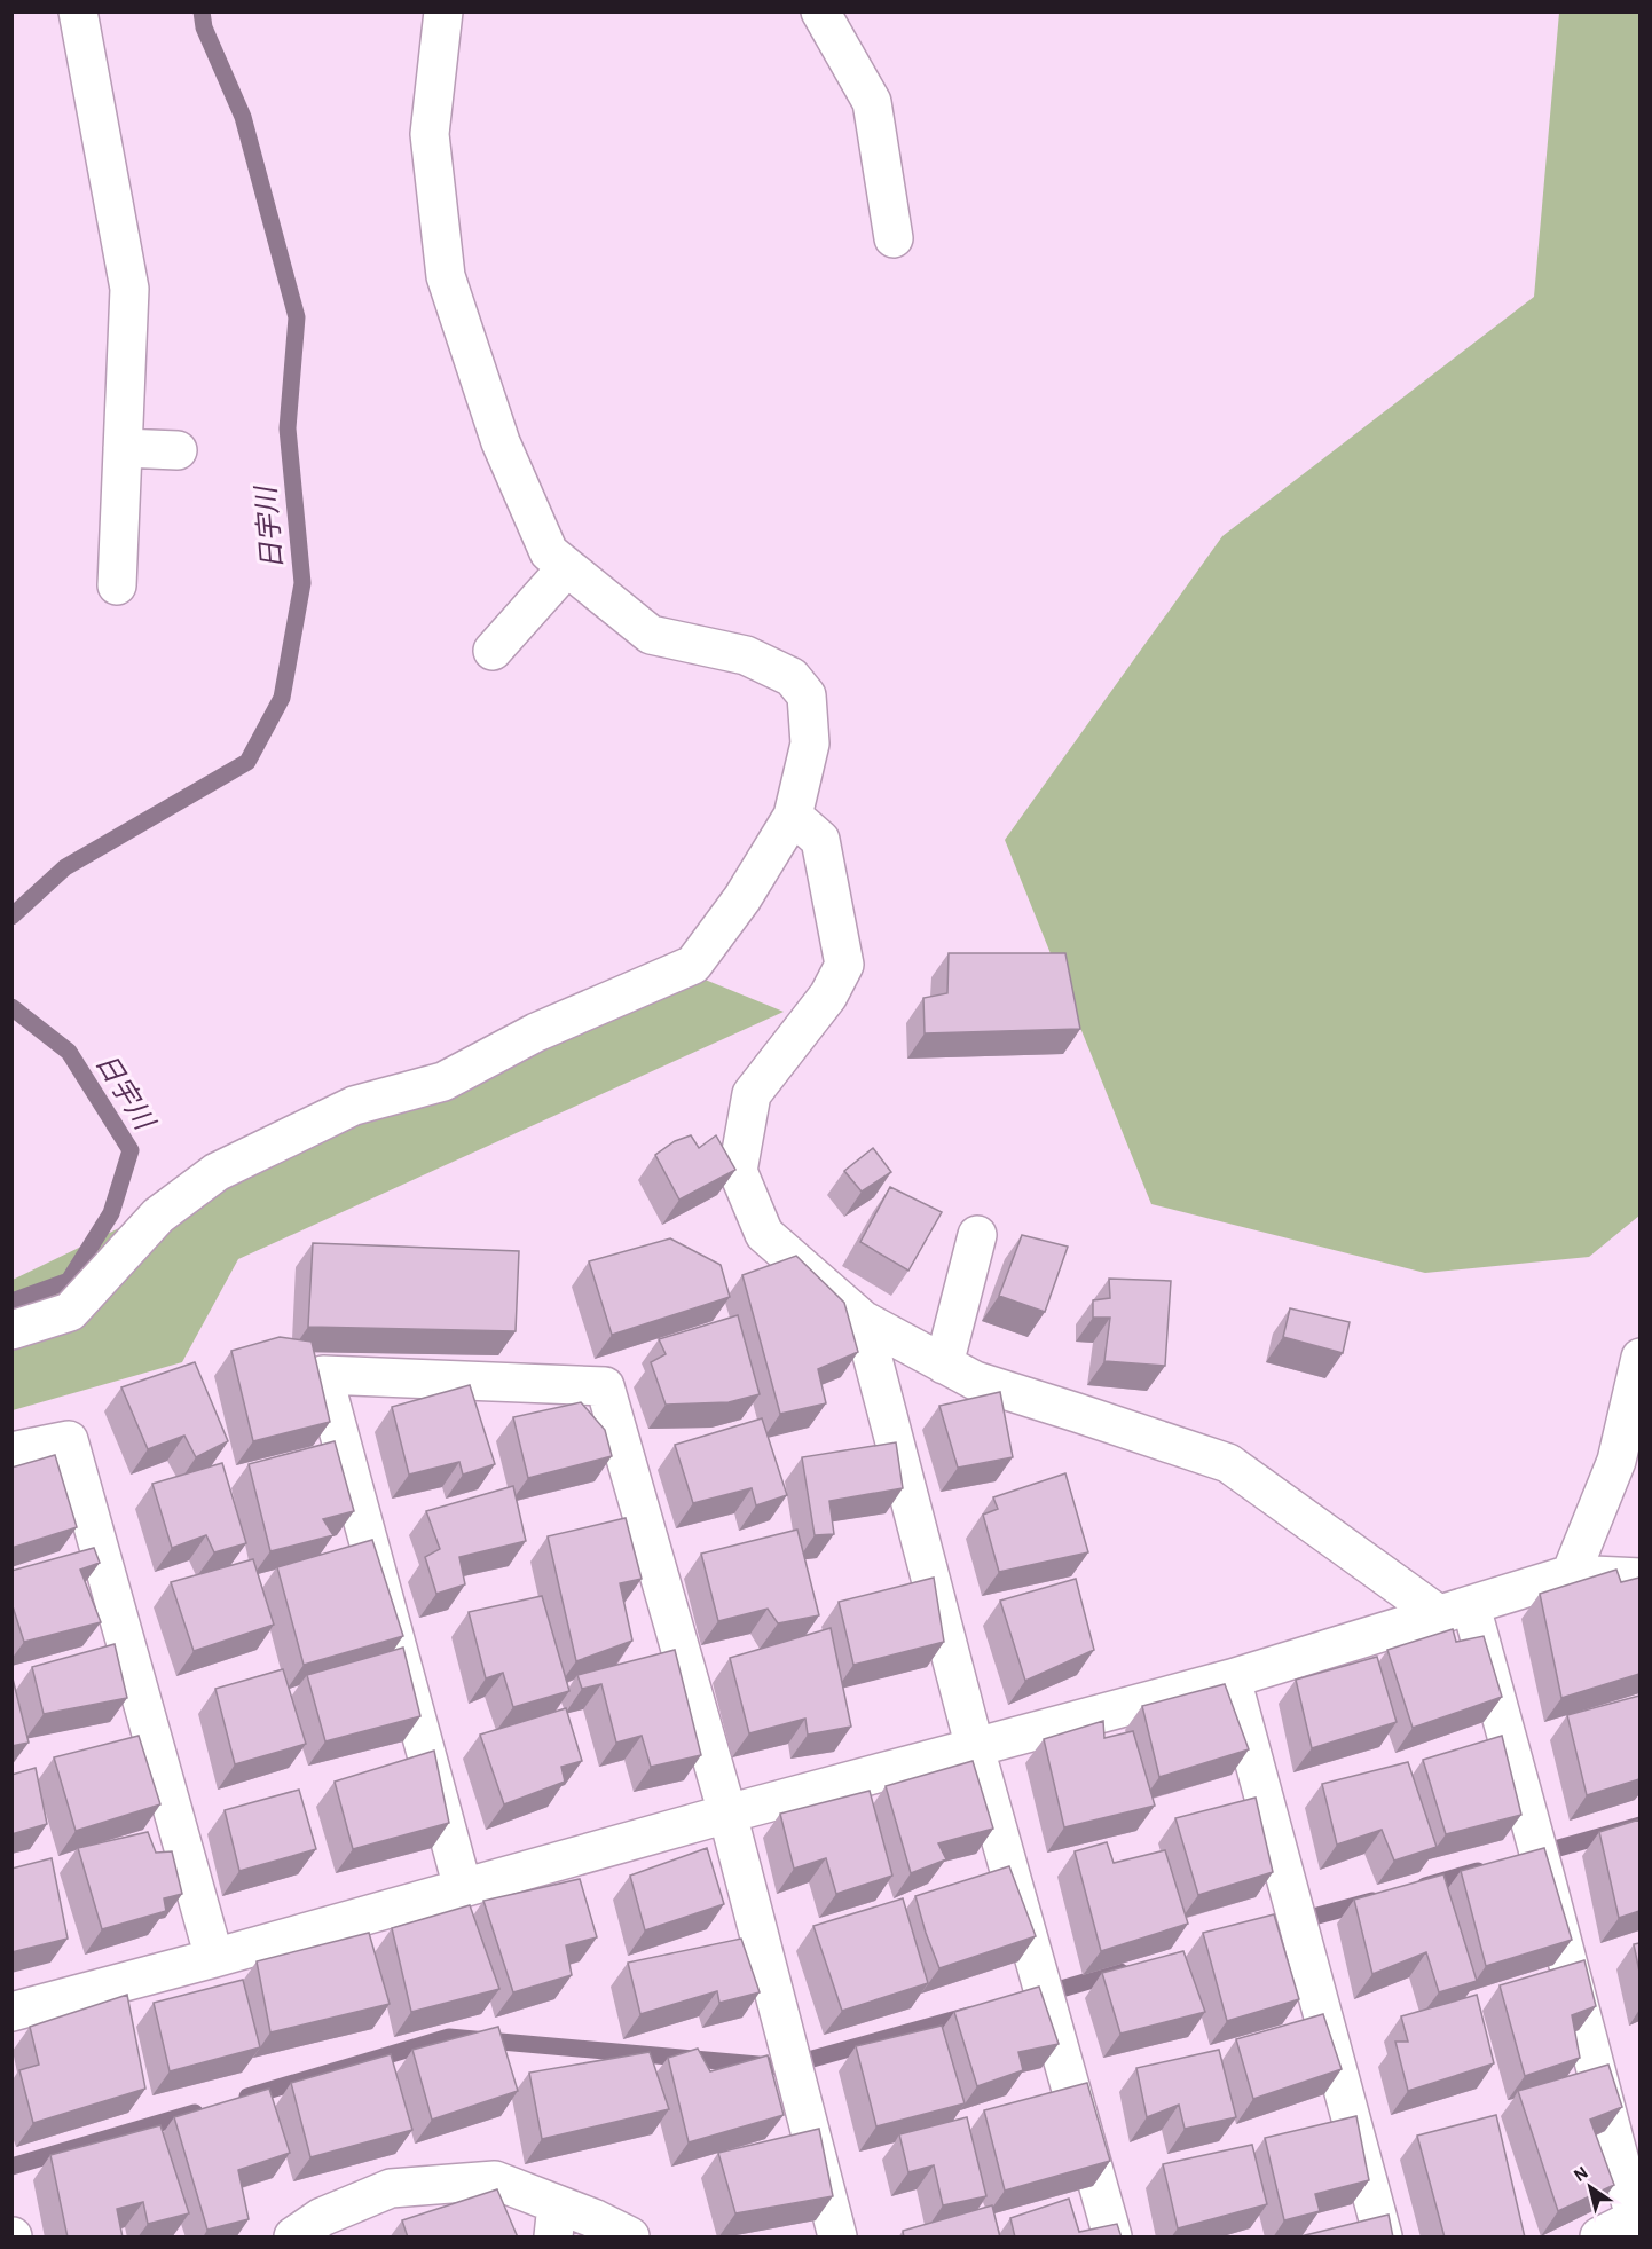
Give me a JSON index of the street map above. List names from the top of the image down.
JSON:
{
  "water": ["日宇川"],
  "north": "top left"
}
